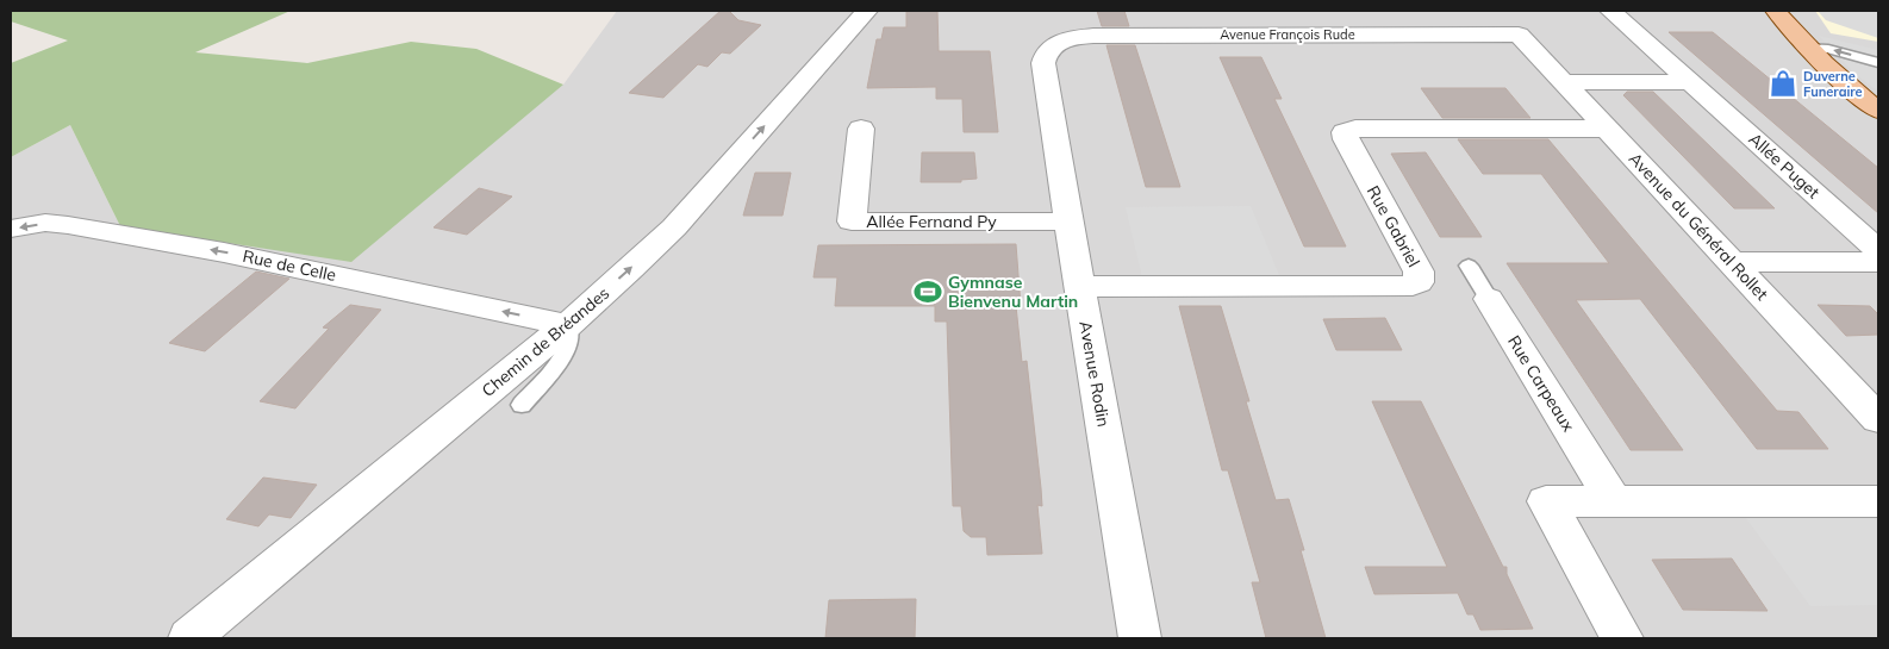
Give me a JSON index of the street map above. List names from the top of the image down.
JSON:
{
  "streets": {
    "street": [
      "Avenue François Rude",
      "Allée Puget",
      "Allée Fernand Py",
      "Rue Gabriel",
      "Avenue du Général Rollet",
      "Rue de Celle",
      "Chemin de Bréandes",
      "Avenue Rodin",
      "Rue Carpeaux"
    ]
  },
  "crossings": [
    ["Avenue François Rude", "Avenue du Général Rollet"],
    ["Avenue François Rude", "Avenue Rodin"],
    ["Allée Fernand Py", "Avenue Rodin"],
    ["Rue Gabriel", "Avenue du Général Rollet"],
    ["Rue Gabriel", "Avenue Rodin"],
    ["Rue de Celle", "Chemin de Bréandes"]
  ],
  "one_way": ["Rue de Celle", "Chemin de Bréandes"],
  "places": {
    "shop": ["Duverne Funeraire"],
    "sports": ["Gymnase Bienvenu Martin"]
  }
}
